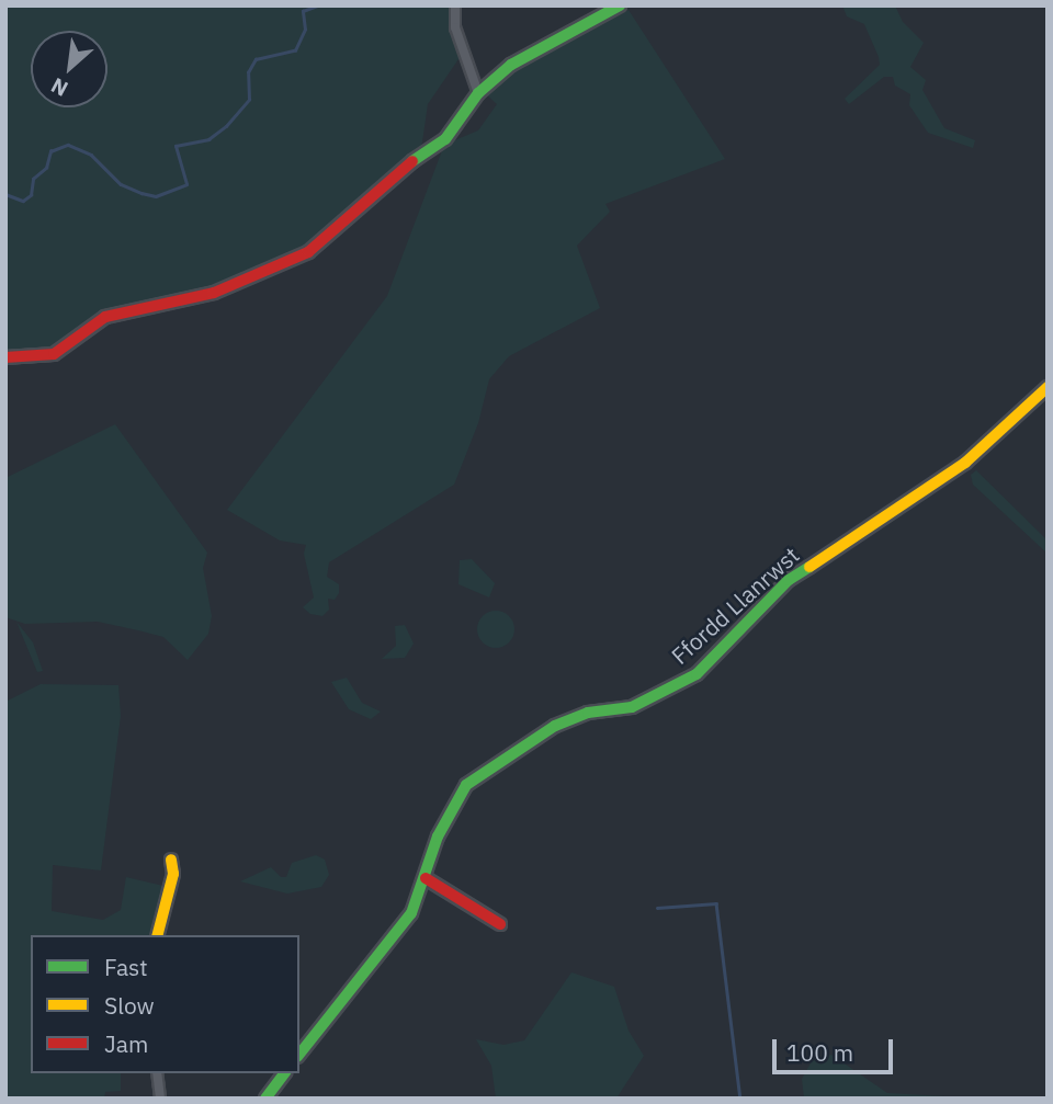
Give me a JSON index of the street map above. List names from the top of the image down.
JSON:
{
  "streets": {
    "main road": ["Ffordd Llanrwst"]
  },
  "legend": ["Fast", "Slow", "Jam"],
  "scale_bar": "100 m",
  "north": "bottom left"
}
